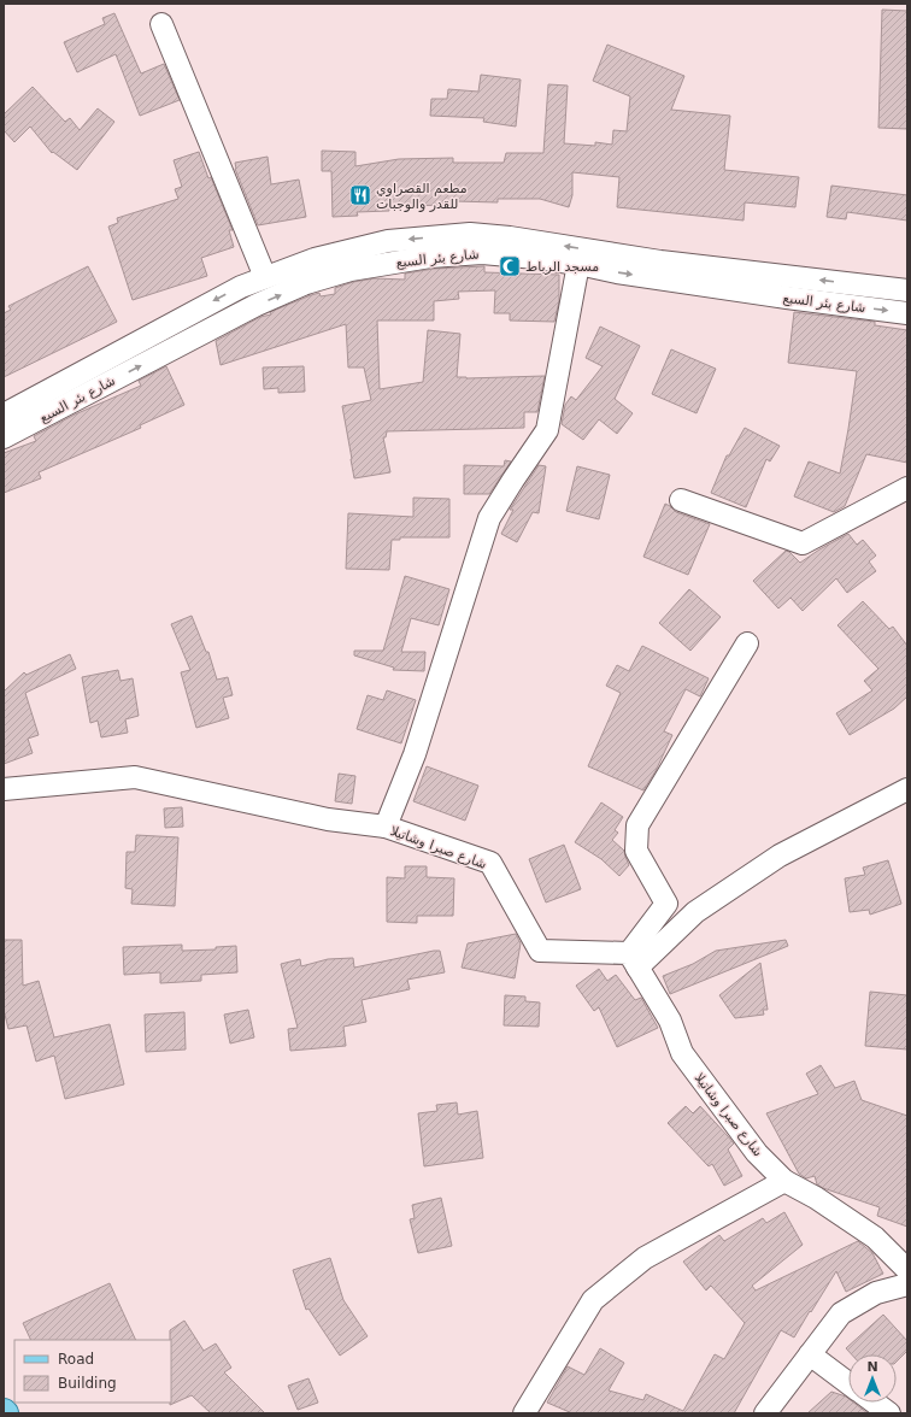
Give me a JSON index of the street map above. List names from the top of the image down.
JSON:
{
  "streets": {
    "street": ["شارع بئر السبع", "شارع صبرا وشاتيلا"]
  },
  "crossings": [
    ["شارع بئر السبع", "شارع صبرا وشاتيلا"]
  ],
  "places": {
    "restaurant": ["مطعم القصراوي للقدر والوجبات"],
    "mosque": ["مسجد الرباط"]
  },
  "legend": ["Road", "Building"],
  "north": "top"
}
